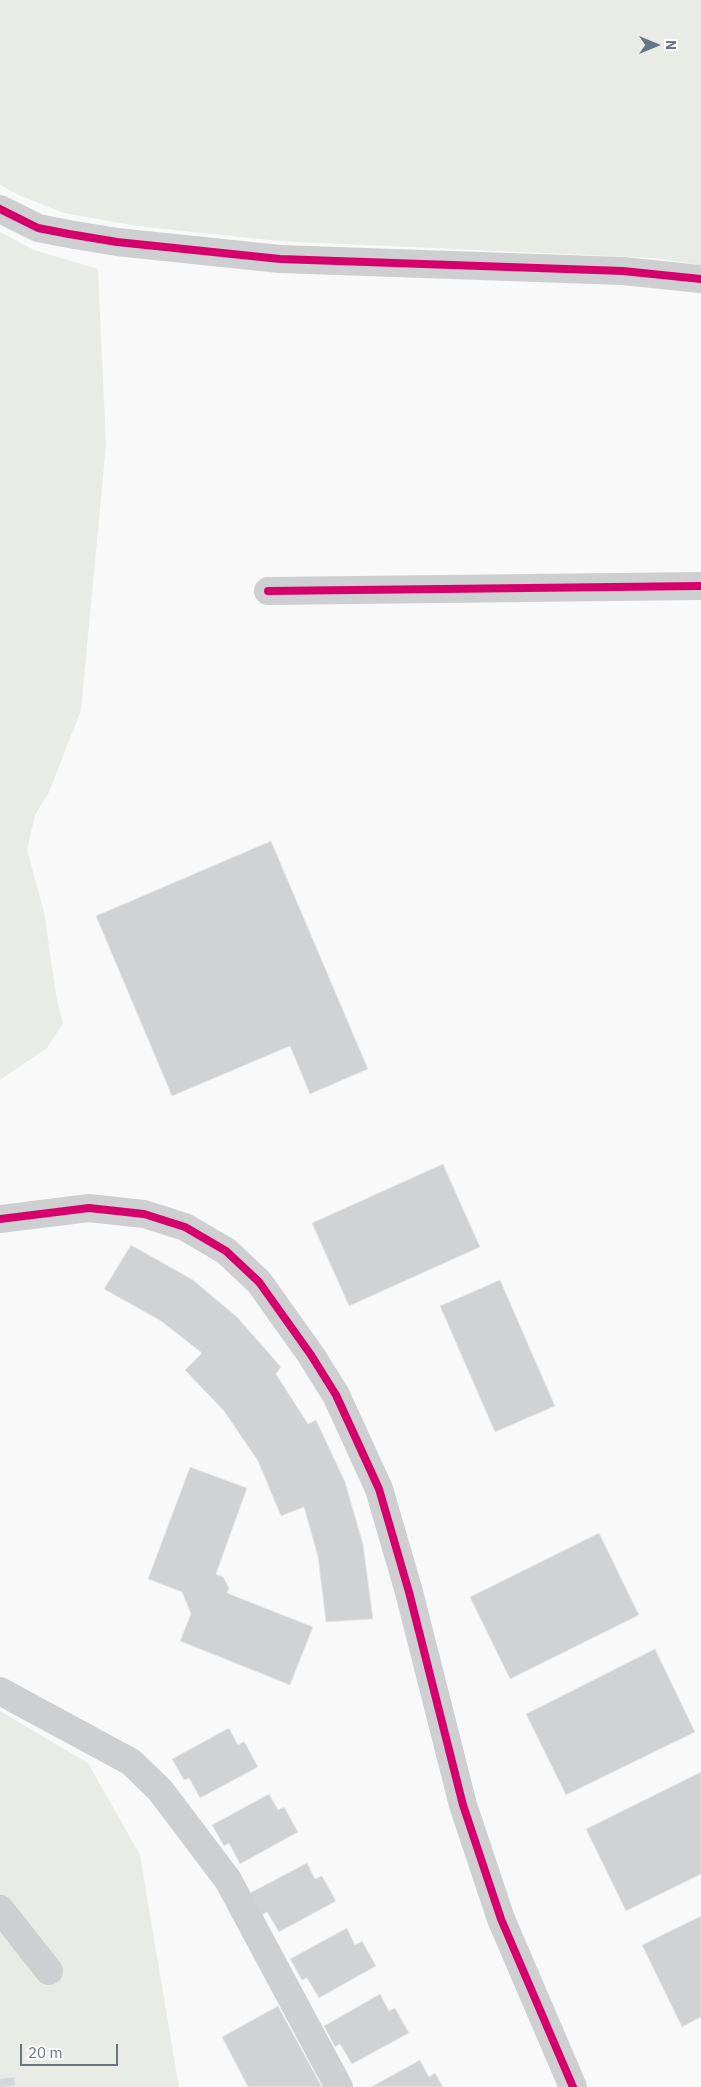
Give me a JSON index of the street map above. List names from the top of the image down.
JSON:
{
  "scale_bar": "20 m",
  "north": "right"
}
